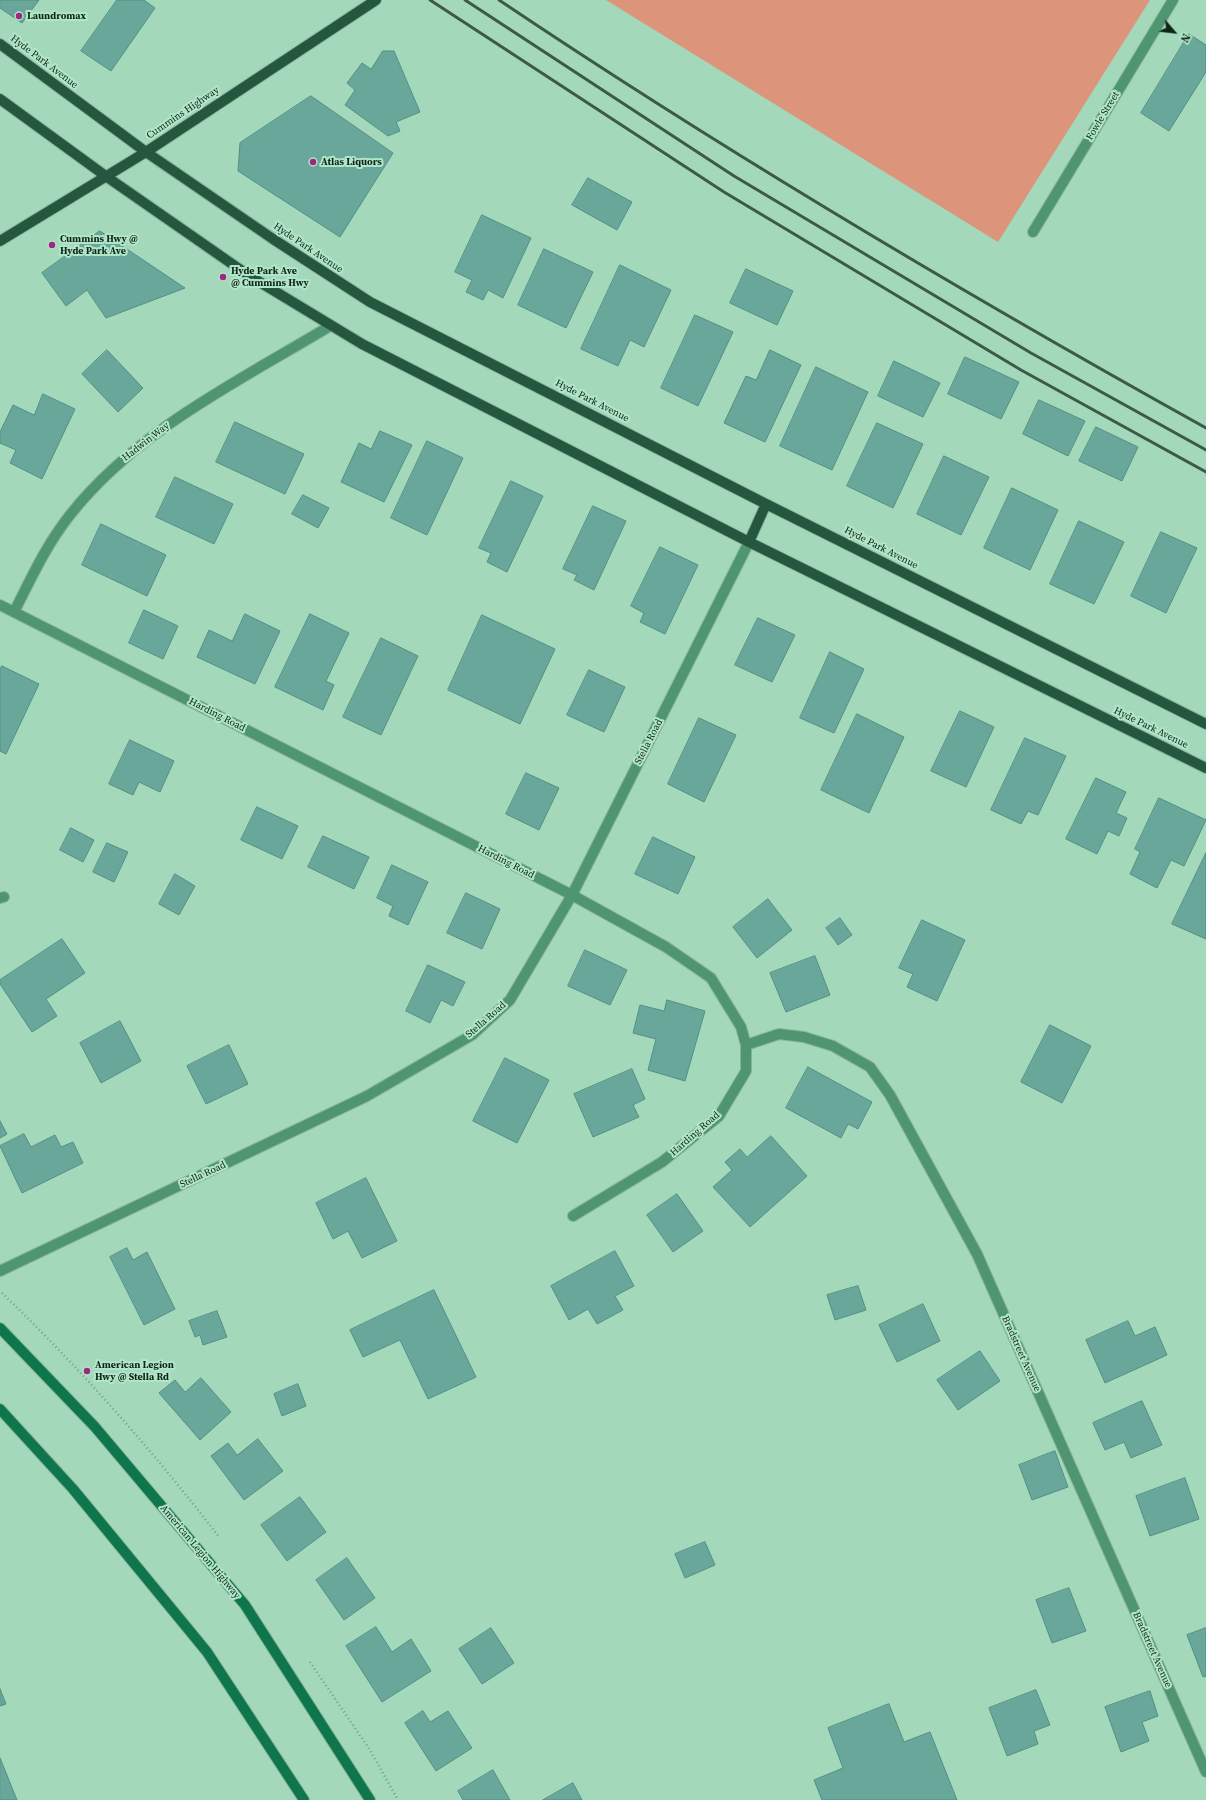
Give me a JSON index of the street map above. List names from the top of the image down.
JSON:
{
  "streets": {
    "main road": ["Hyde Park Avenue", "Cummins Highway", "American Legion Highway"],
    "street": [
      "Fowle Street",
      "Hadwin Way",
      "Harding Road",
      "Stella Road",
      "Bradstreet Avenue"
    ]
  },
  "crossings": [
    ["Hyde Park Avenue", "Cummins Highway"],
    ["Hyde Park Avenue", "Hadwin Way"],
    ["Hyde Park Avenue", "Stella Road"],
    ["Hadwin Way", "Harding Road"],
    ["Harding Road", "Stella Road"],
    ["Harding Road", "Bradstreet Avenue"]
  ],
  "places": [
    "Laundromax",
    "Atlas Liquors",
    "Cummins Hwy @ Hyde Park Ave",
    "Hyde Park Ave @ Cummins Hwy",
    "American Legion Hwy @ Stella Rd"
  ],
  "north": "bottom right"
}
